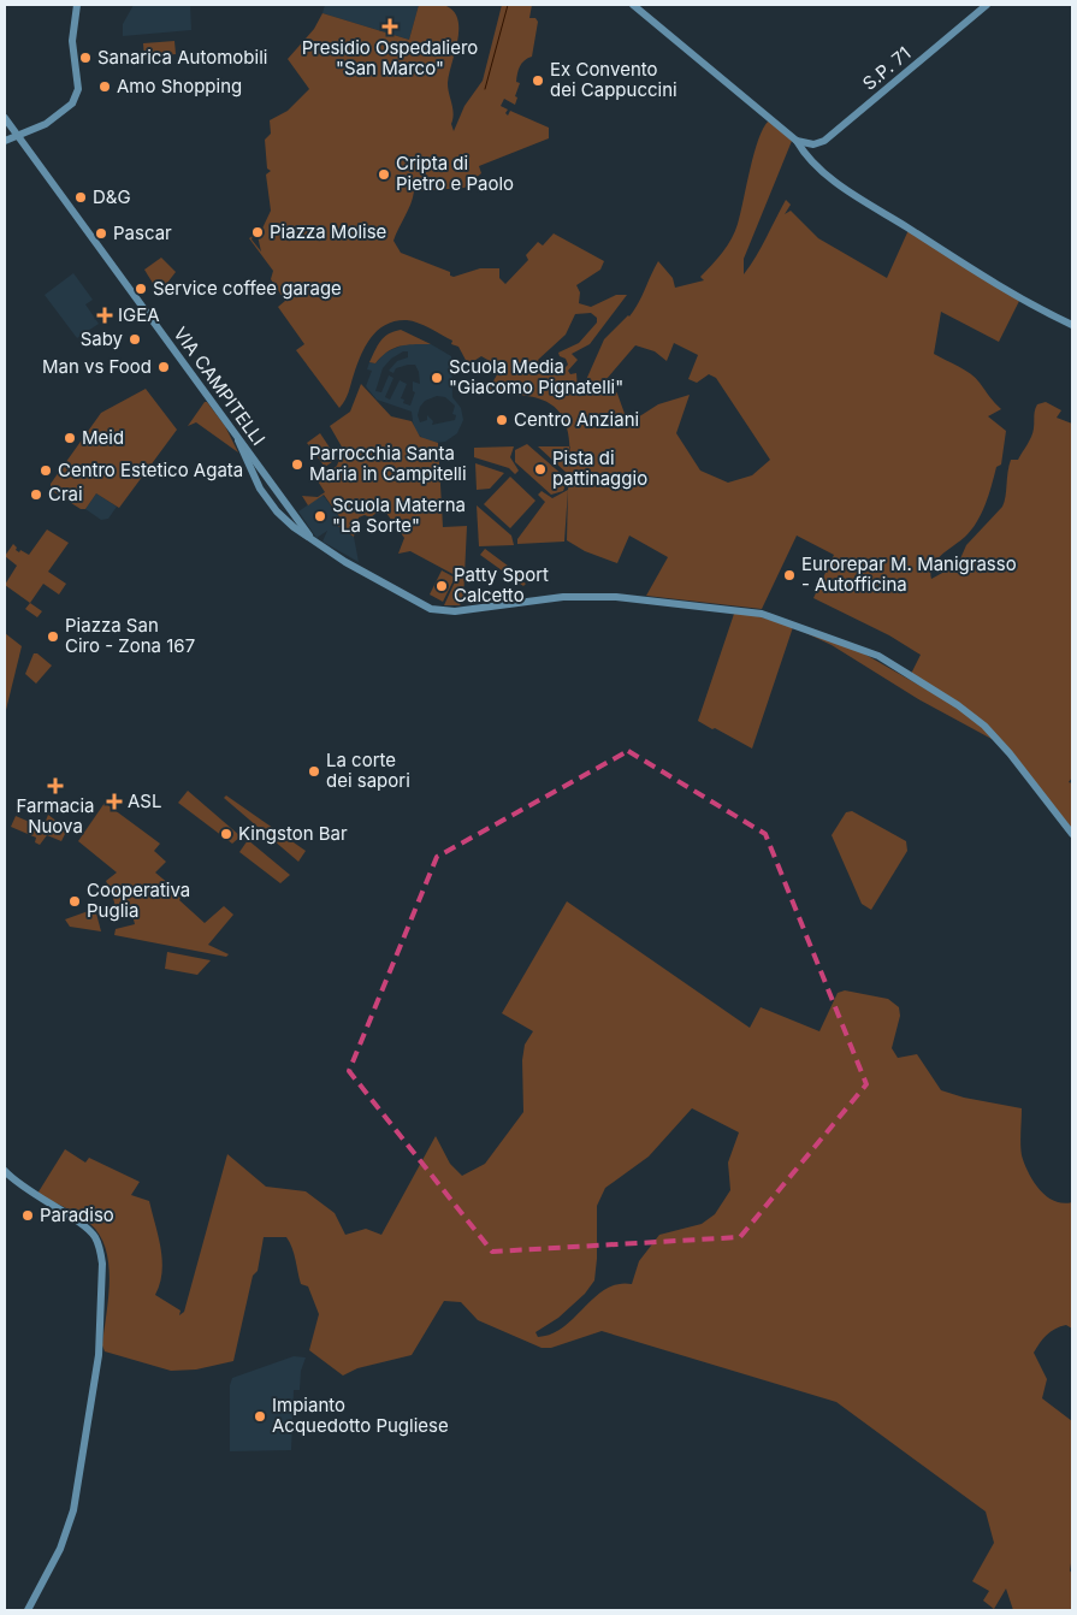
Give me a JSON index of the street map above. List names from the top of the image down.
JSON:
{
  "streets": {
    "street": ["S.P. 71", "VIA CAMPITELLI"]
  },
  "places": {
    "health": [
      "Presidio Ospedaliero \"San Marco\"",
      "IGEA",
      "Farmacia Nuova",
      "ASL"
    ],
    "other": [
      "Sanarica Automobili",
      "Ex Convento dei Cappuccini",
      "Amo Shopping",
      "Cripta di Pietro e Paolo",
      "D&G",
      "Piazza Molise",
      "Pascar",
      "Service coffee garage",
      "Saby",
      "Man vs Food",
      "Scuola Media \"Giacomo Pignatelli\"",
      "Centro Anziani",
      "Meid",
      "Parrocchia Santa Maria in Campitelli",
      "Pista di pattinaggio",
      "Centro Estetico Agata",
      "Crai",
      "Scuola Materna \"La Sorte\"",
      "Eurorepar M. Manigrasso - Autofficina",
      "Patty Sport Calcetto",
      "Piazza San Ciro - Zona 167",
      "La corte dei sapori",
      "Kingston Bar",
      "Cooperativa Puglia",
      "Paradiso",
      "Impianto Acquedotto Pugliese"
    ]
  }
}
